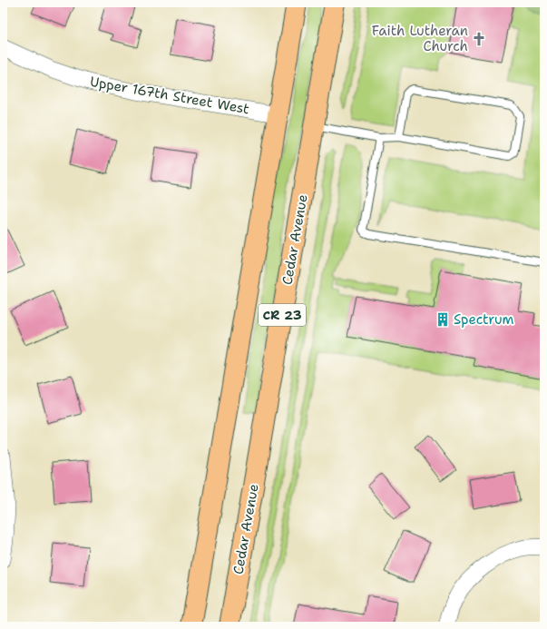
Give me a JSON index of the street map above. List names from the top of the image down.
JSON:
{
  "streets": {
    "main road": ["Cedar Avenue", "CR 23"],
    "street": ["Upper 167th Street West"]
  },
  "crossings": [
    ["Upper 167th Street West", "CR 23"]
  ],
  "places": {
    "church": ["Faith Lutheran Church"],
    "building": ["Spectrum"]
  }
}
